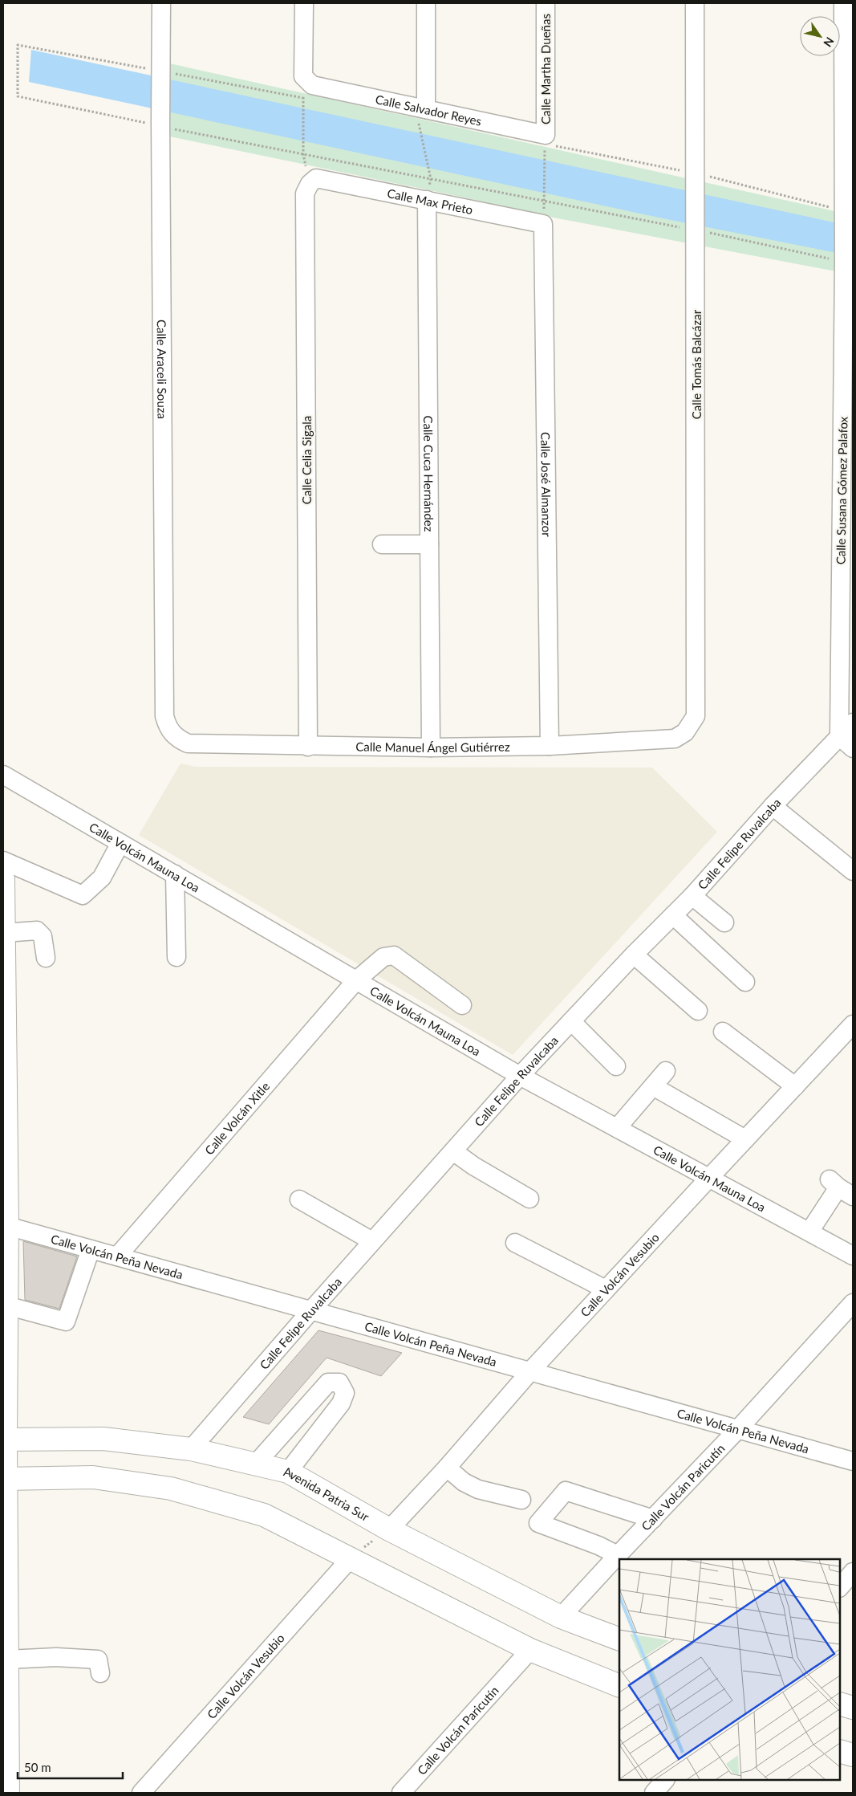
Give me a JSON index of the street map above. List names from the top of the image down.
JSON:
{
  "streets": {
    "main road": ["Avenida Patria Sur"],
    "street": [
      "Calle Martha Dueñas",
      "Calle Salvador Reyes",
      "Calle Max Prieto",
      "Calle Tomás Balcázar",
      "Calle Araceli Souza",
      "Calle Celia Sigala",
      "Calle Cuca Hernández",
      "Calle José Almanzor",
      "Calle Susana Gómez Palafox",
      "Calle Manuel Ángel Gutiérrez",
      "Calle Felipe Ruvalcaba",
      "Calle Volcán Mauna Loa",
      "Calle Volcán Xitle",
      "Calle Volcán Peña Nevada",
      "Calle Volcán Vesubio",
      "Calle Volcán Paricutín"
    ]
  },
  "crossings": [
    ["Calle Martha Dueñas", "Calle Salvador Reyes"],
    ["Calle Max Prieto", "Calle Celia Sigala"],
    ["Calle Max Prieto", "Calle Cuca Hernández"],
    ["Calle Max Prieto", "Calle José Almanzor"],
    ["Calle Tomás Balcázar", "Calle Manuel Ángel Gutiérrez"],
    ["Calle Araceli Souza", "Calle Manuel Ángel Gutiérrez"],
    ["Calle Celia Sigala", "Calle Manuel Ángel Gutiérrez"],
    ["Calle Cuca Hernández", "Calle Manuel Ángel Gutiérrez"],
    ["Calle José Almanzor", "Calle Manuel Ángel Gutiérrez"],
    ["Calle Susana Gómez Palafox", "Calle Felipe Ruvalcaba"],
    ["Calle Felipe Ruvalcaba", "Calle Volcán Mauna Loa"],
    ["Calle Felipe Ruvalcaba", "Calle Volcán Peña Nevada"],
    ["Calle Felipe Ruvalcaba", "Avenida Patria Sur"],
    ["Calle Volcán Mauna Loa", "Calle Volcán Xitle"],
    ["Calle Volcán Mauna Loa", "Calle Volcán Vesubio"],
    ["Calle Volcán Xitle", "Calle Volcán Peña Nevada"],
    ["Calle Volcán Peña Nevada", "Calle Volcán Vesubio"],
    ["Calle Volcán Peña Nevada", "Calle Volcán Paricutín"],
    ["Calle Volcán Vesubio", "Avenida Patria Sur"],
    ["Calle Volcán Paricutín", "Avenida Patria Sur"]
  ],
  "scale_bar": "50 m",
  "north": "bottom right"
}
